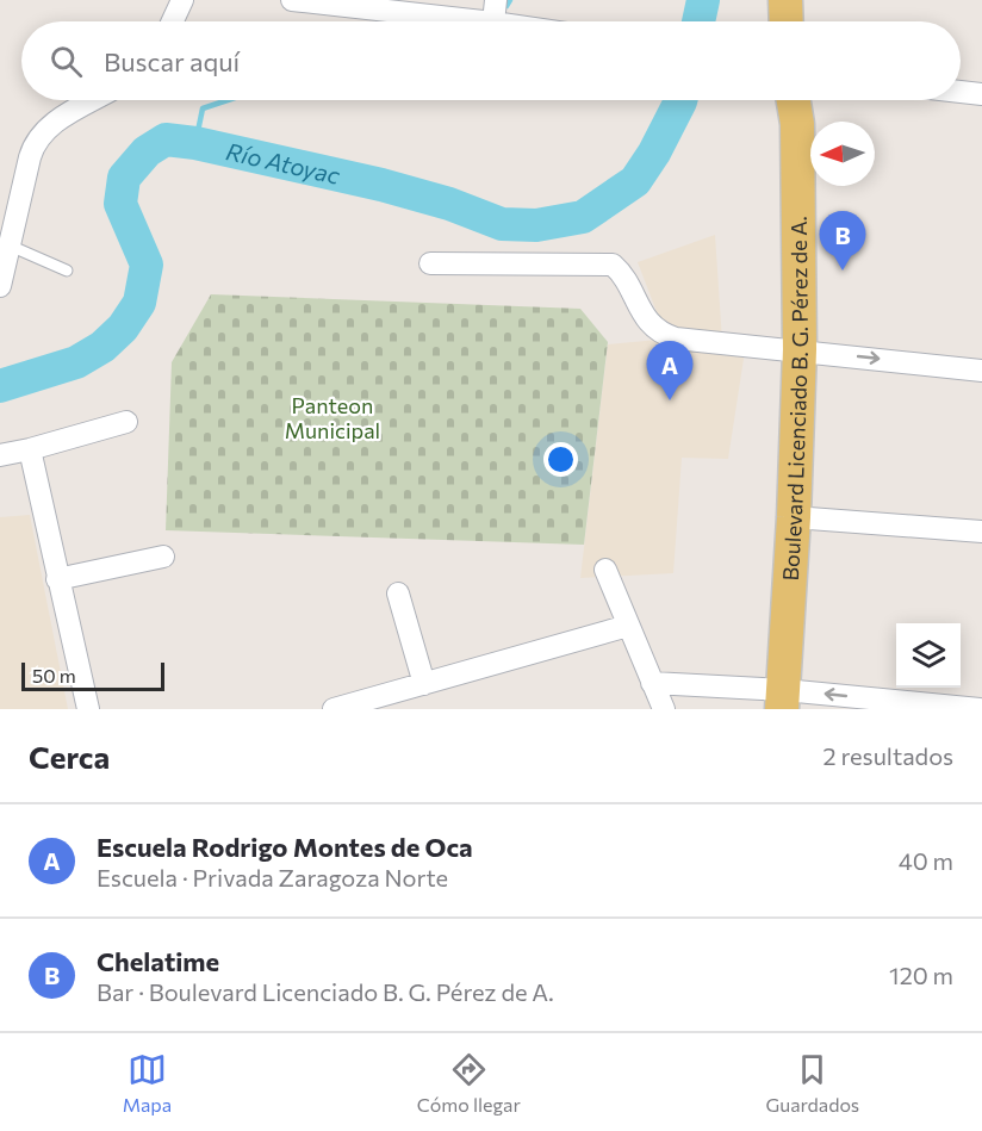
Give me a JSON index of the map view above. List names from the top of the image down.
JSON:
{
  "streets": {
    "main road": ["Boulevard Licenciado B. G. Pérez de A."]
  },
  "water": ["Río Atoyac"],
  "parks": ["Panteon Municipal"],
  "scale_bar": "50 m",
  "north": "left",
  "page": {
    "search": "Buscar aquí",
    "pins": ["B", "A"],
    "scale": "50 m",
    "heading": ["Cerca", "2 resultados"],
    "list": [
      {
        "mark": "A",
        "name": "Escuela Rodrigo Montes de Oca",
        "note": "Escuela · Privada Zaragoza Norte",
        "value": "40 m"
      },
      {
        "mark": "B",
        "name": "Chelatime",
        "note": "Bar · Boulevard Licenciado B. G. Pérez de A.",
        "value": "120 m"
      }
    ],
    "nav": ["Mapa", "Cómo llegar", "Guardados"]
  }
}
